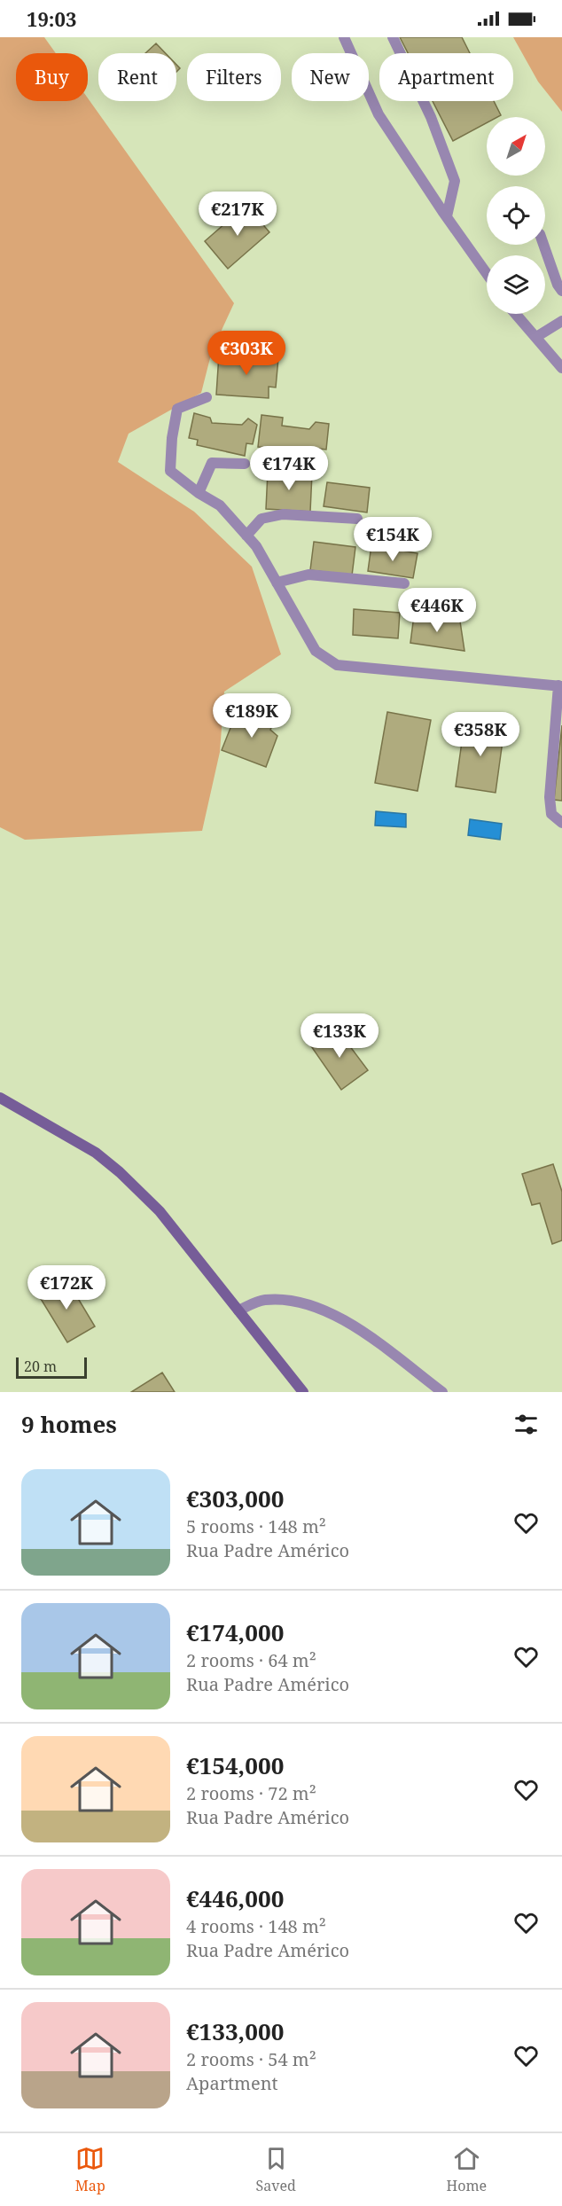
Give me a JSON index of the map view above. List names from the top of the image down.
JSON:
{
  "scale_bar": "20 m",
  "north": "top right",
  "page": {
    "status": "19:03",
    "chip": [
      "Buy",
      "Rent",
      "Filters",
      "New",
      "Apartment"
    ],
    "price": [
      "€217K",
      "€303K",
      "€174K",
      "€154K",
      "€446K",
      "€189K",
      "€358K",
      "€133K",
      "€172K"
    ],
    "scale": "20 m",
    "heading": "9 homes",
    "list": [
      {
        "name": "€303,000",
        "note": "5 rooms · 148 m² · Rua Padre Américo"
      },
      {
        "name": "€174,000",
        "note": "2 rooms · 64 m² · Rua Padre Américo"
      },
      {
        "name": "€154,000",
        "note": "2 rooms · 72 m² · Rua Padre Américo"
      },
      {
        "name": "€446,000",
        "note": "4 rooms · 148 m² · Rua Padre Américo"
      },
      {
        "name": "€133,000",
        "note": "2 rooms · 54 m² · Apartment"
      }
    ],
    "tabs": ["Map", "Saved", "Home"]
  }
}
